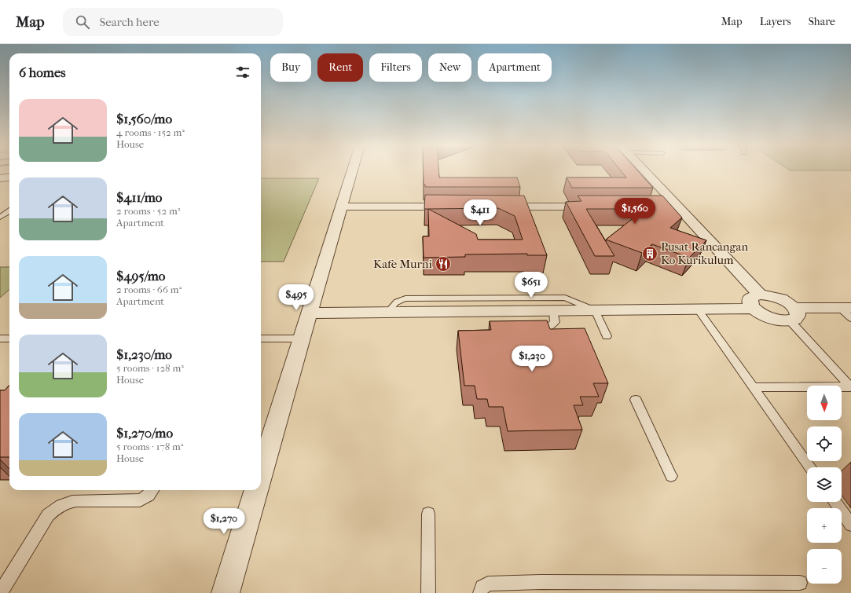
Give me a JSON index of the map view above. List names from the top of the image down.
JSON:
{
  "places": {
    "building": ["Pusat Rancangan Ko Kurikulum"],
    "restaurant": ["Kafe Murni"]
  },
  "north": "bottom",
  "page": {
    "header": "Map",
    "search": "Search here",
    "nav": ["Map", "Layers", "Share"],
    "chip": [
      "Buy",
      "Rent",
      "Filters",
      "New",
      "Apartment"
    ],
    "heading": "6 homes",
    "list": [
      {
        "name": "$1,560/mo",
        "note": "4 rooms · 152 m² · House"
      },
      {
        "name": "$411/mo",
        "note": "2 rooms · 52 m² · Apartment"
      },
      {
        "name": "$495/mo",
        "note": "2 rooms · 66 m² · Apartment"
      },
      {
        "name": "$1,230/mo",
        "note": "5 rooms · 128 m² · House"
      },
      {
        "name": "$1,270/mo",
        "note": "5 rooms · 178 m² · House"
      }
    ],
    "price": [
      "$1,560",
      "$411",
      "$651",
      "$495",
      "$1,230",
      "$1,270"
    ],
    "map_buttons": ["+", "−"]
  }
}
